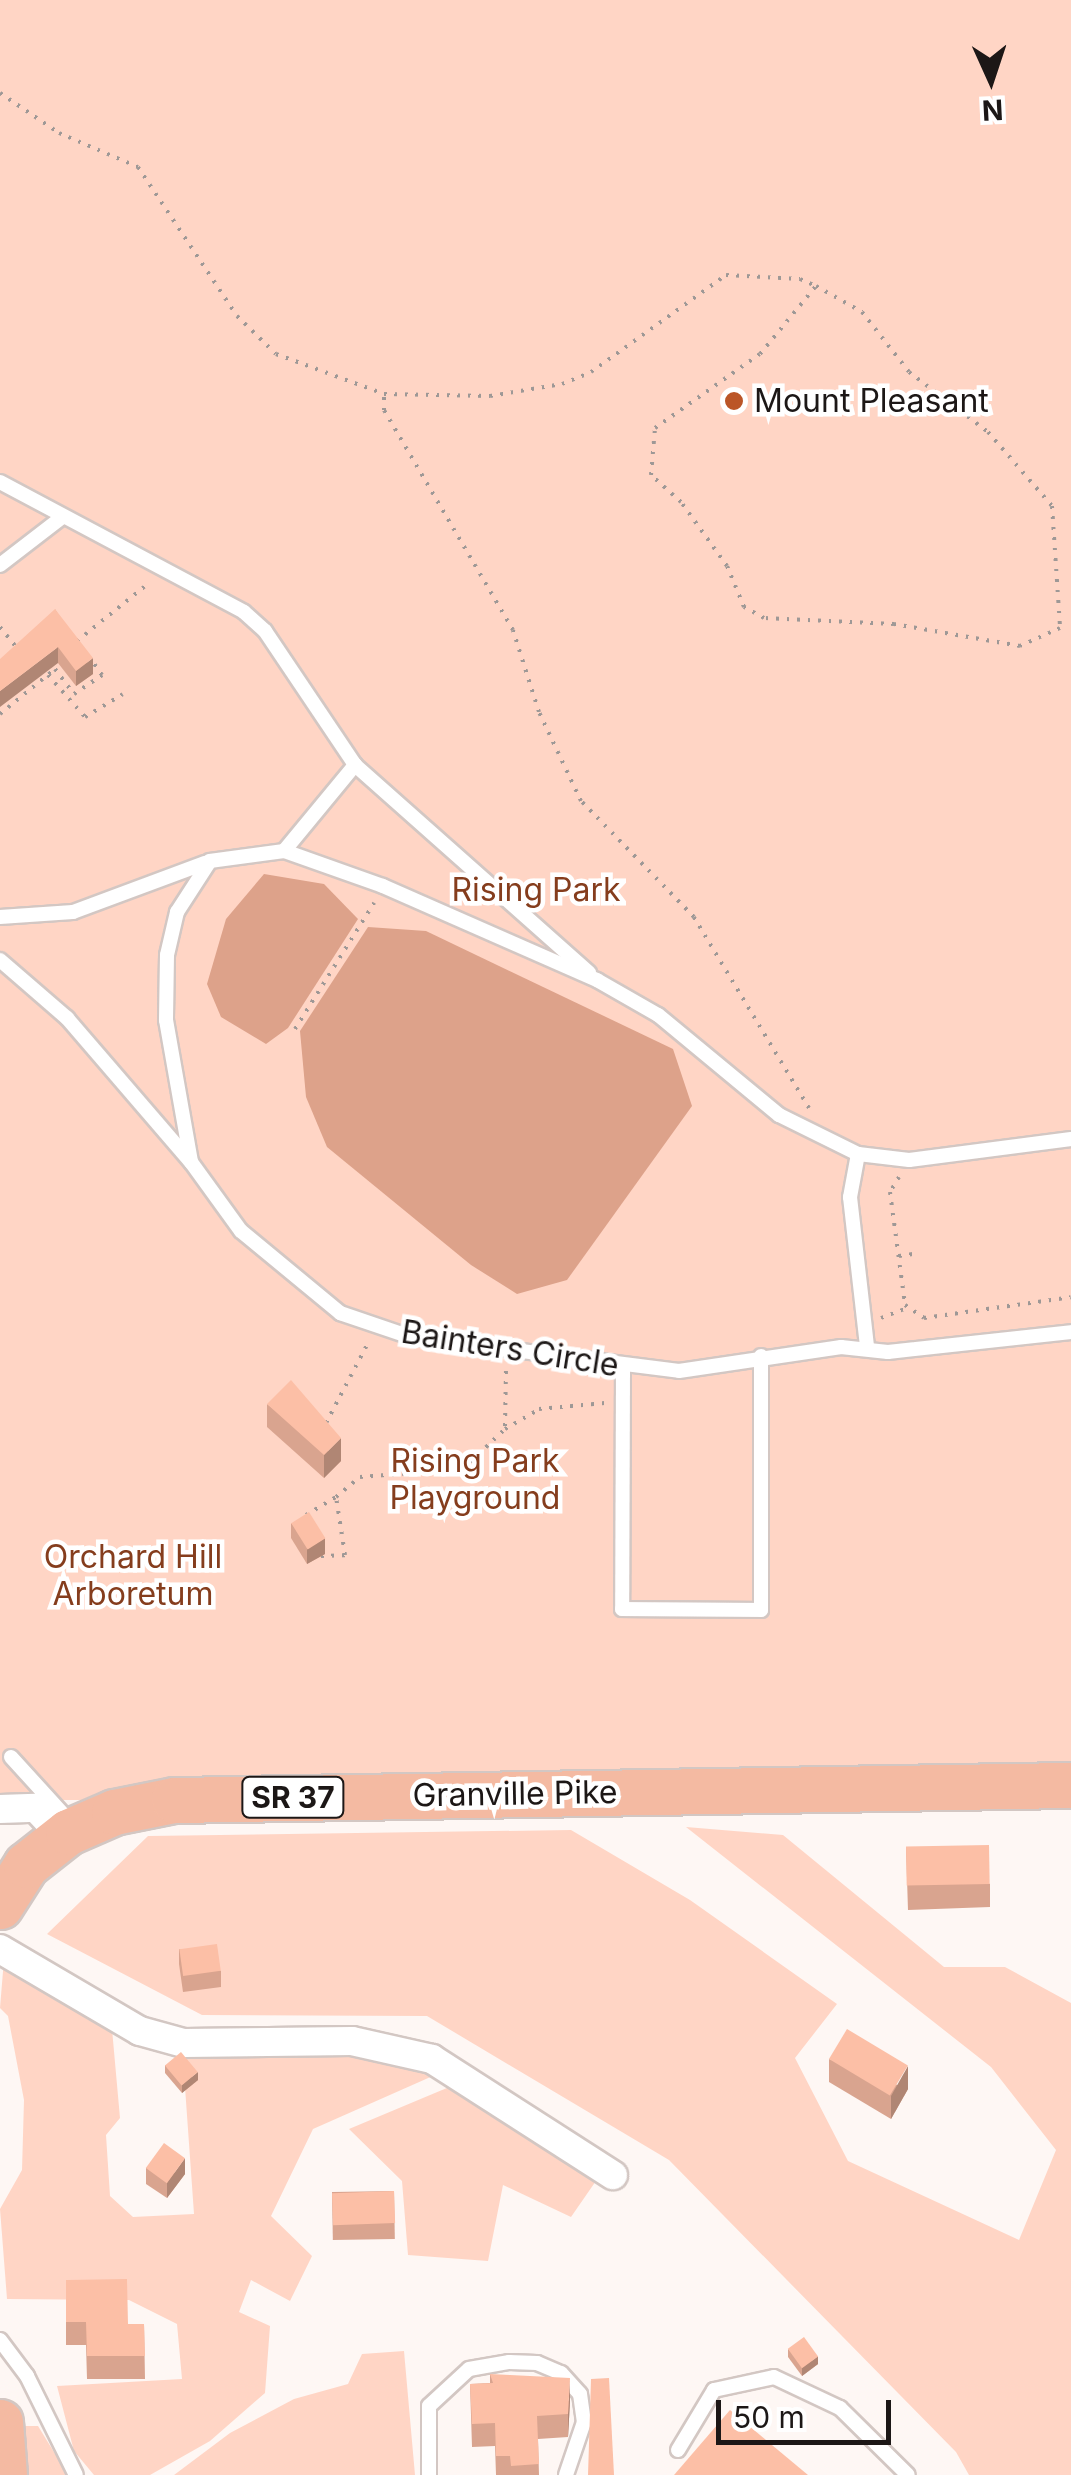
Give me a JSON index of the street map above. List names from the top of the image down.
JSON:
{
  "streets": {
    "highway": ["Granville Pike", "SR 37"],
    "lane": ["Bainters Circle"]
  },
  "parks": ["Rising Park", "Rising Park Playground", "Orchard Hill Arboretum"],
  "places": ["Mount Pleasant"],
  "scale_bar": "50 m",
  "north": "bottom"
}
